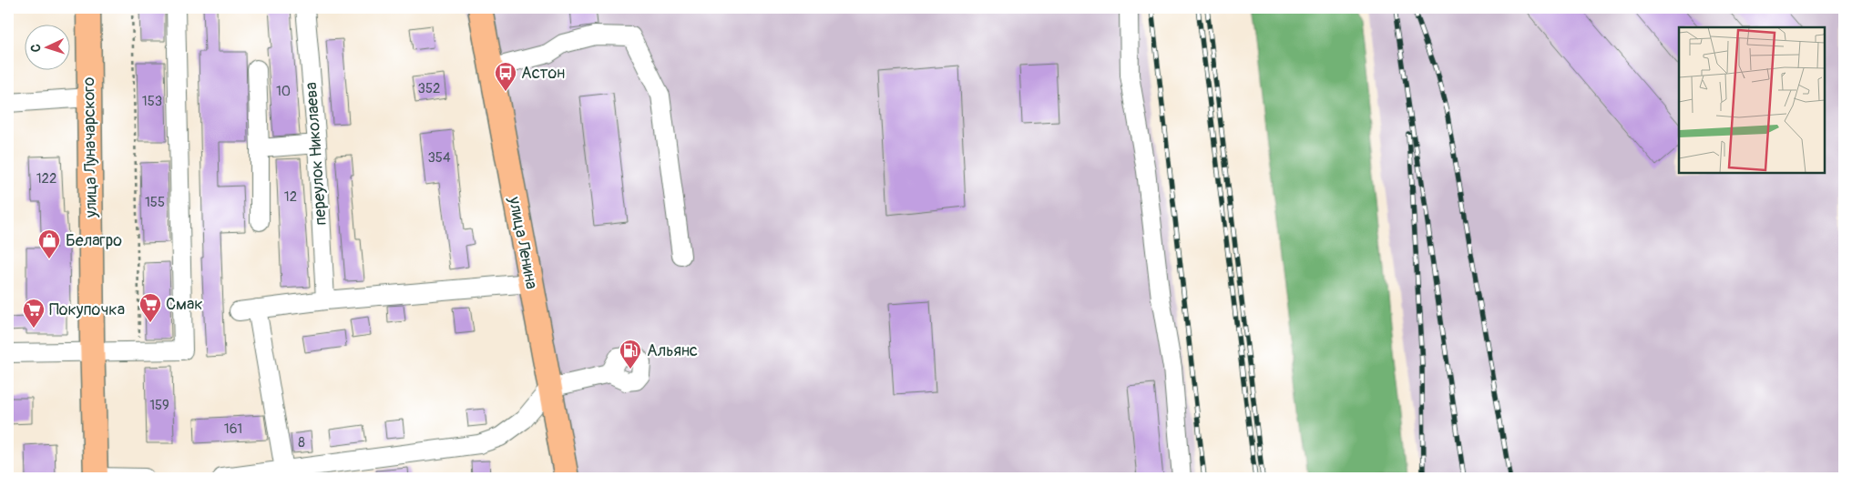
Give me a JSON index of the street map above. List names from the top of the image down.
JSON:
{
  "streets": {
    "main road": ["улица Луначарского", "улица Ленина"],
    "street": ["переулок Николаева"]
  },
  "places": {
    "bus stop": ["Астон"],
    "shop": ["Белагро"],
    "supermarket": ["Смак", "Покупочка"],
    "fuel station": ["Альянс"]
  },
  "house_numbers": [
    "352",
    "10",
    "153",
    "354",
    "122",
    "12",
    "155",
    "159",
    "161",
    "8"
  ],
  "north": "left"
}
